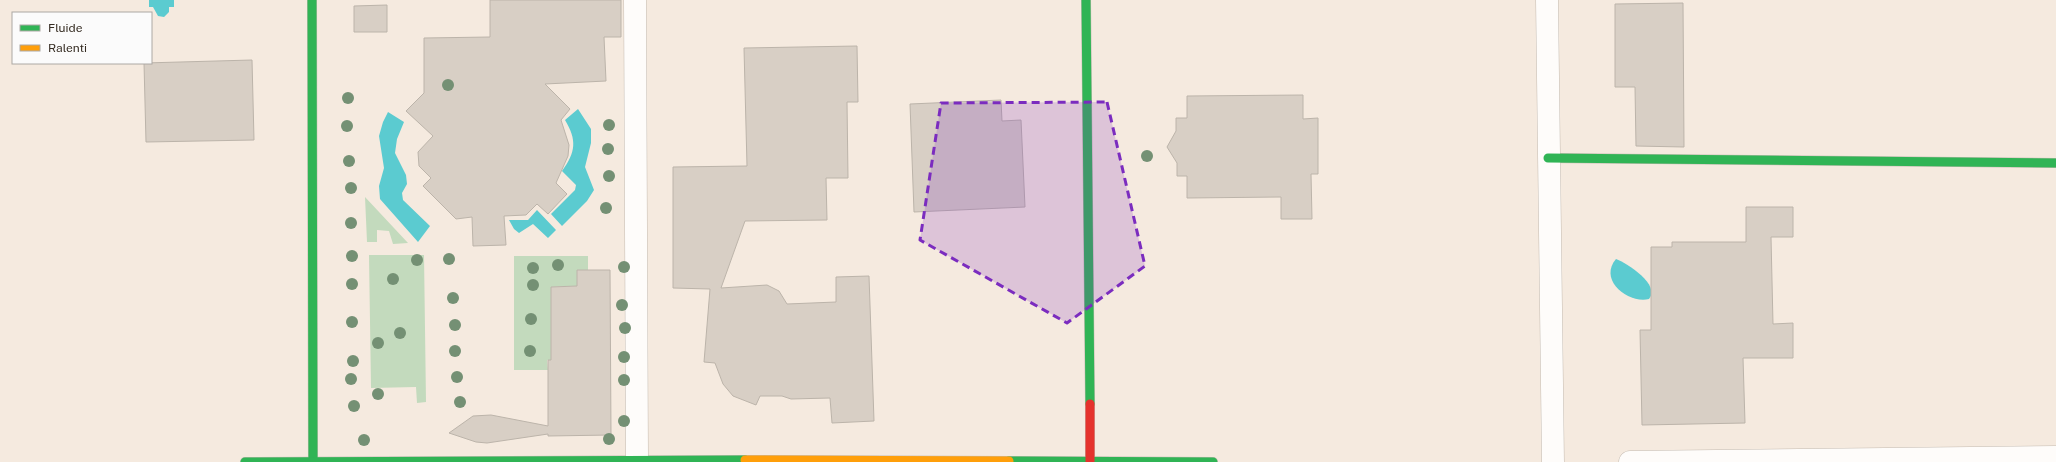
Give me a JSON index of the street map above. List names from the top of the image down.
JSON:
{
  "legend": ["Fluide", "Ralenti"]
}
